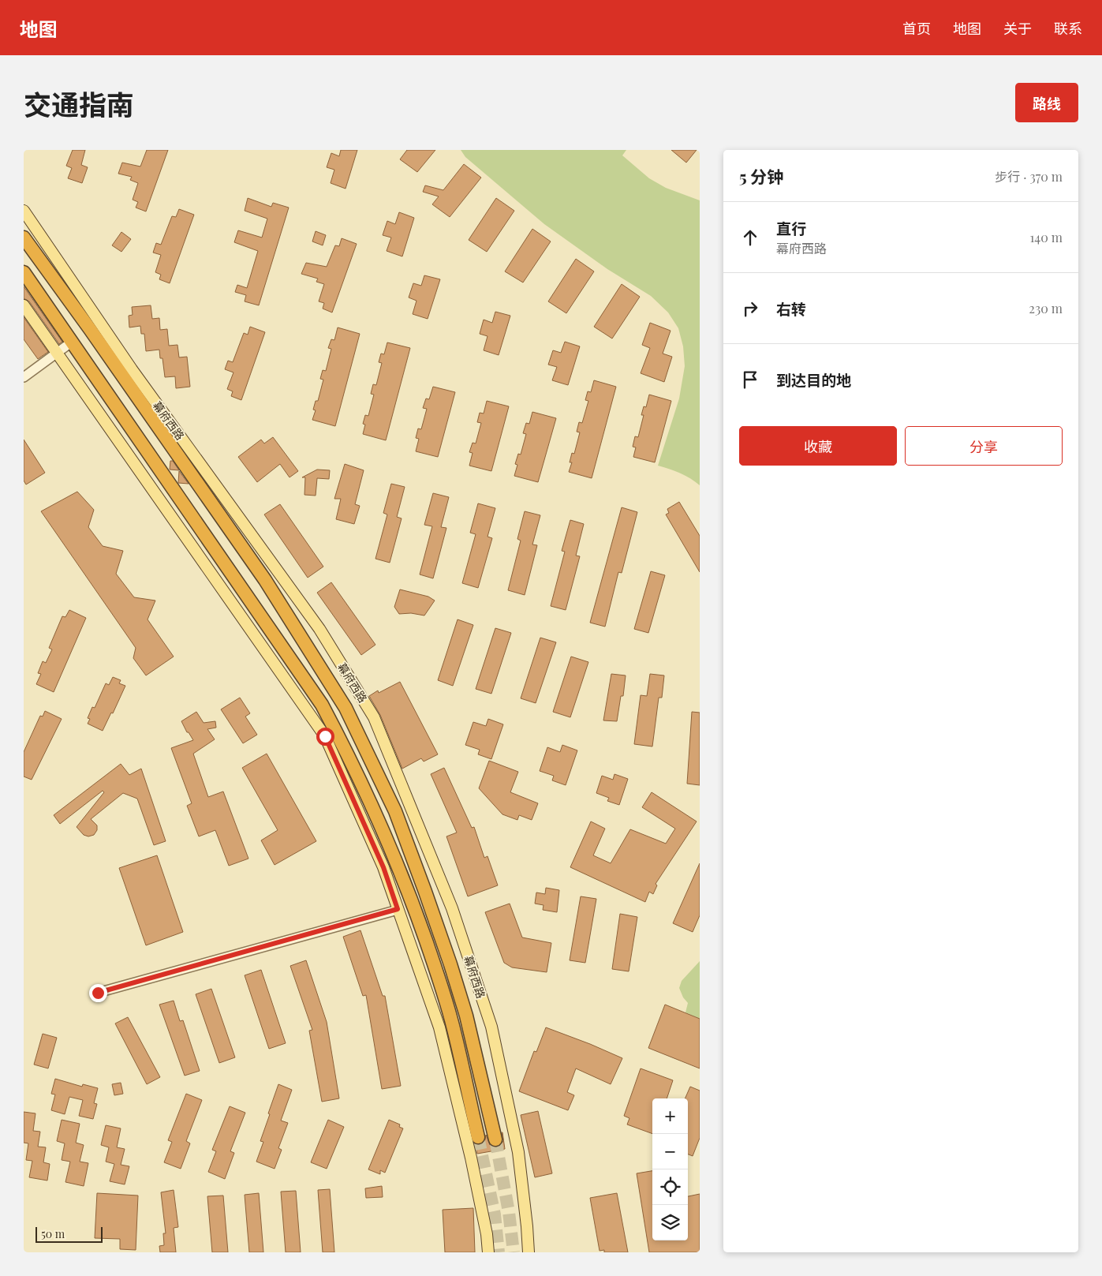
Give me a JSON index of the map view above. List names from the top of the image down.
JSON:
{
  "streets": {
    "highway": ["幕府西路"]
  },
  "scale_bar": "50 m",
  "page": {
    "header": "地图",
    "nav": [
      "首页",
      "地图",
      "关于",
      "联系"
    ],
    "title": "交通指南",
    "buttons": [
      "路线",
      ["收藏", "分享"]
    ],
    "heading": ["5 分钟", "步行 · 370 m"],
    "list": [
      ["直行", "幕府西路", "140 m"],
      ["右转", "230 m"],
      "到达目的地"
    ],
    "map_buttons": ["+", "−"],
    "scale": "50 m"
  }
}
